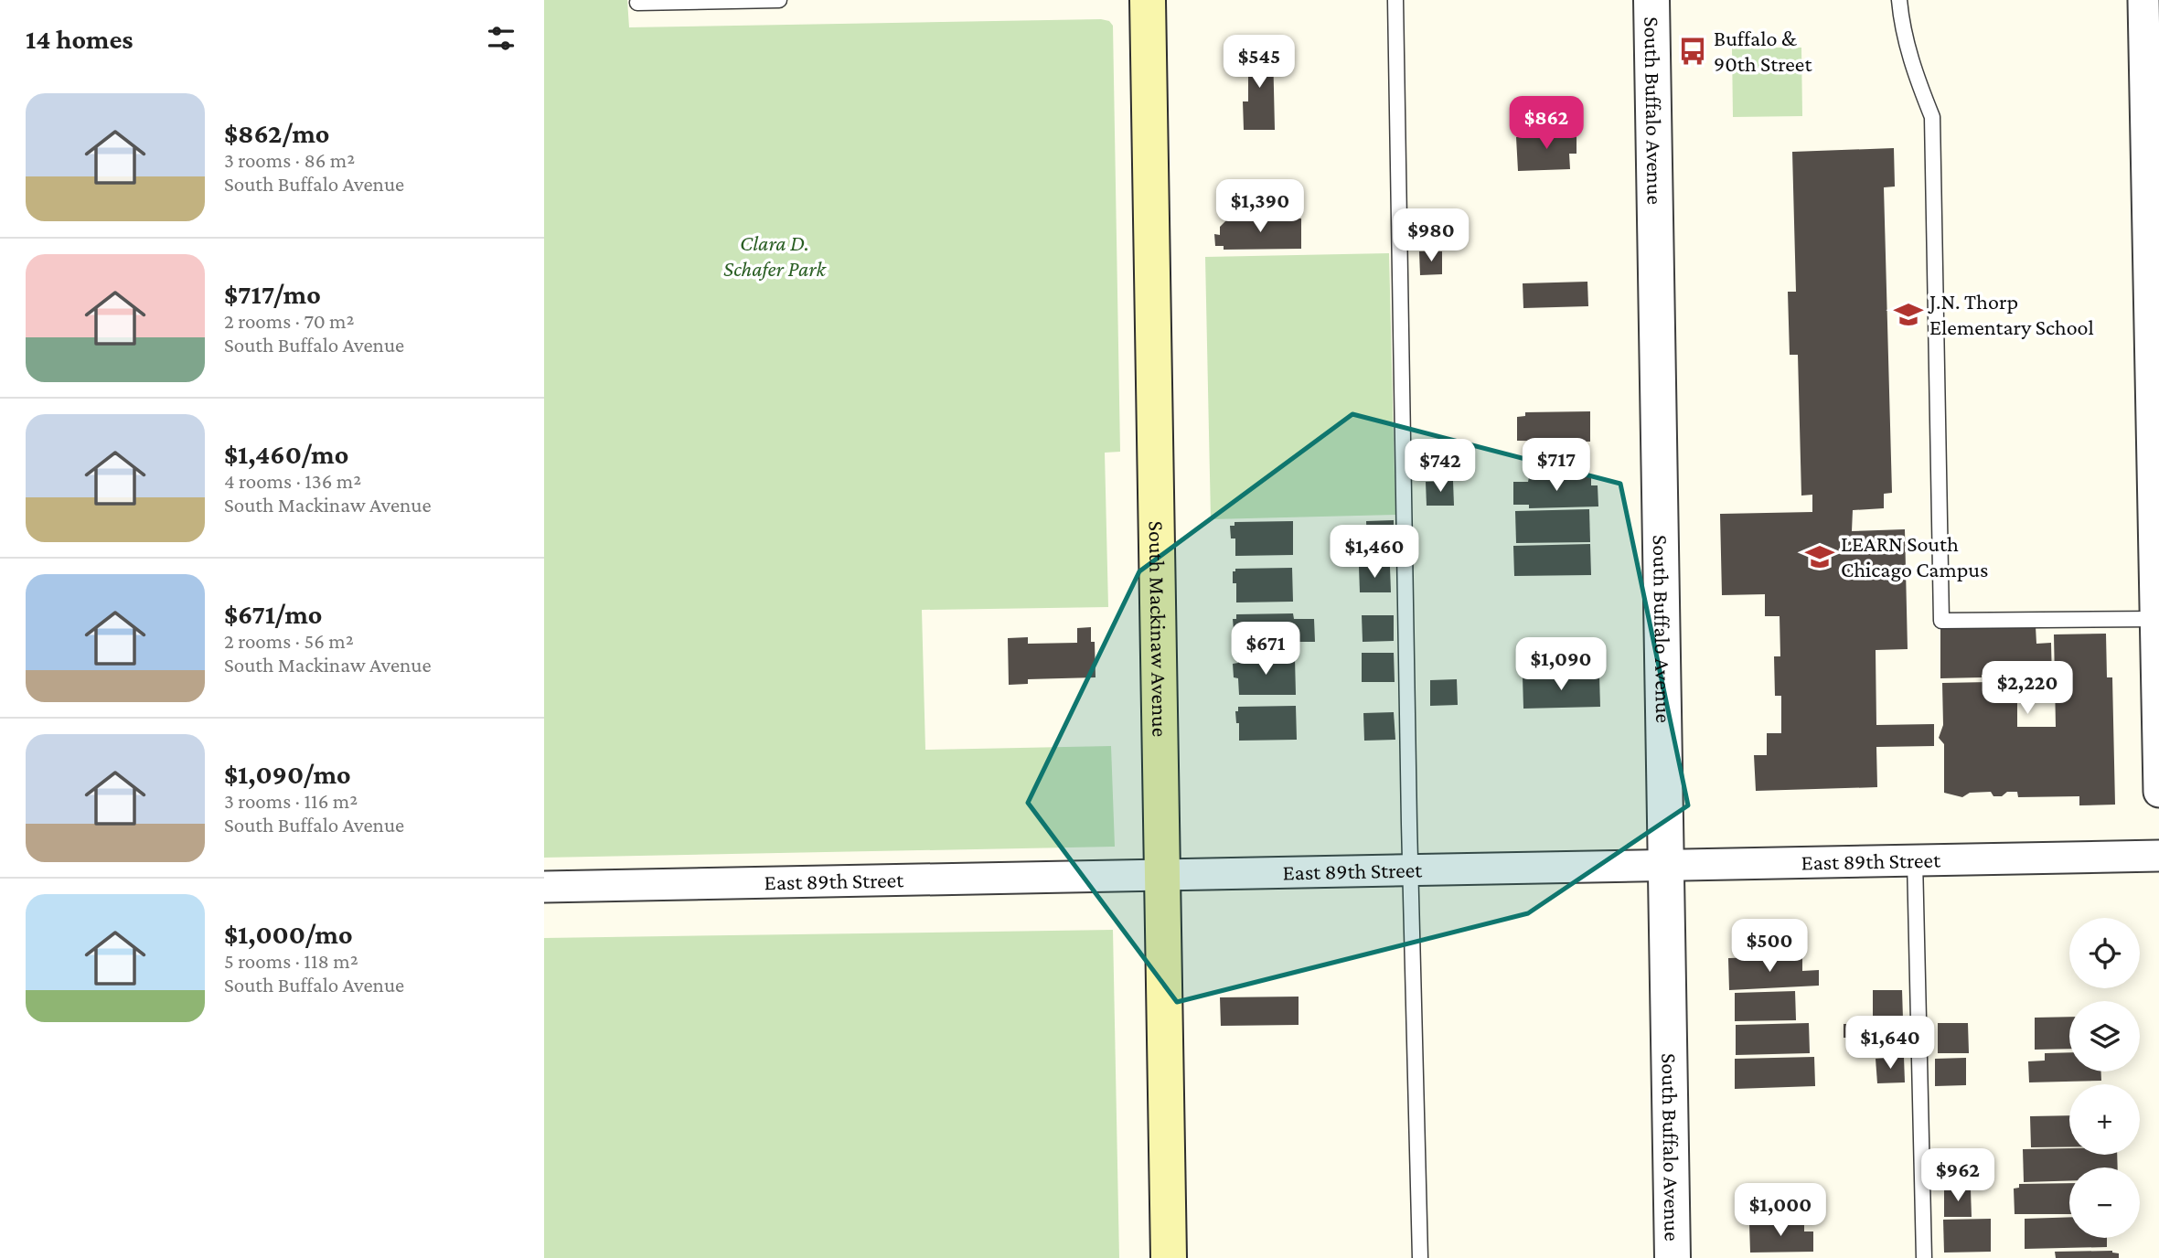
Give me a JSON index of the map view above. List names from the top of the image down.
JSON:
{
  "streets": {
    "main road": ["South Mackinaw Avenue"],
    "street": ["South Buffalo Avenue", "East 89th Street"]
  },
  "crossings": [
    ["South Buffalo Avenue", "East 89th Street"],
    ["South Mackinaw Avenue", "East 89th Street"]
  ],
  "parks": ["Clara D. Schafer Park"],
  "places": {
    "bus stop": ["Buffalo & 90th Street"],
    "school or university": ["J.N. Thorp Elementary School", "LEARN South Chicago Campus"]
  },
  "page": {
    "heading": "14 homes",
    "price": [
      "$545",
      "$862",
      "$1,390",
      "$980",
      "$717",
      "$742",
      "$1,460",
      "$671",
      "$1,090",
      "$2,220",
      "$500",
      "$1,640",
      "$962",
      "$1,000"
    ],
    "list": [
      {
        "name": "$862/mo",
        "note": "3 rooms · 86 m² · South Buffalo Avenue"
      },
      {
        "name": "$717/mo",
        "note": "2 rooms · 70 m² · South Buffalo Avenue"
      },
      {
        "name": "$1,460/mo",
        "note": "4 rooms · 136 m² · South Mackinaw Avenue"
      },
      {
        "name": "$671/mo",
        "note": "2 rooms · 56 m² · South Mackinaw Avenue"
      },
      {
        "name": "$1,090/mo",
        "note": "3 rooms · 116 m² · South Buffalo Avenue"
      },
      {
        "name": "$1,000/mo",
        "note": "5 rooms · 118 m² · South Buffalo Avenue"
      }
    ],
    "map_buttons": ["+", "−"]
  }
}
